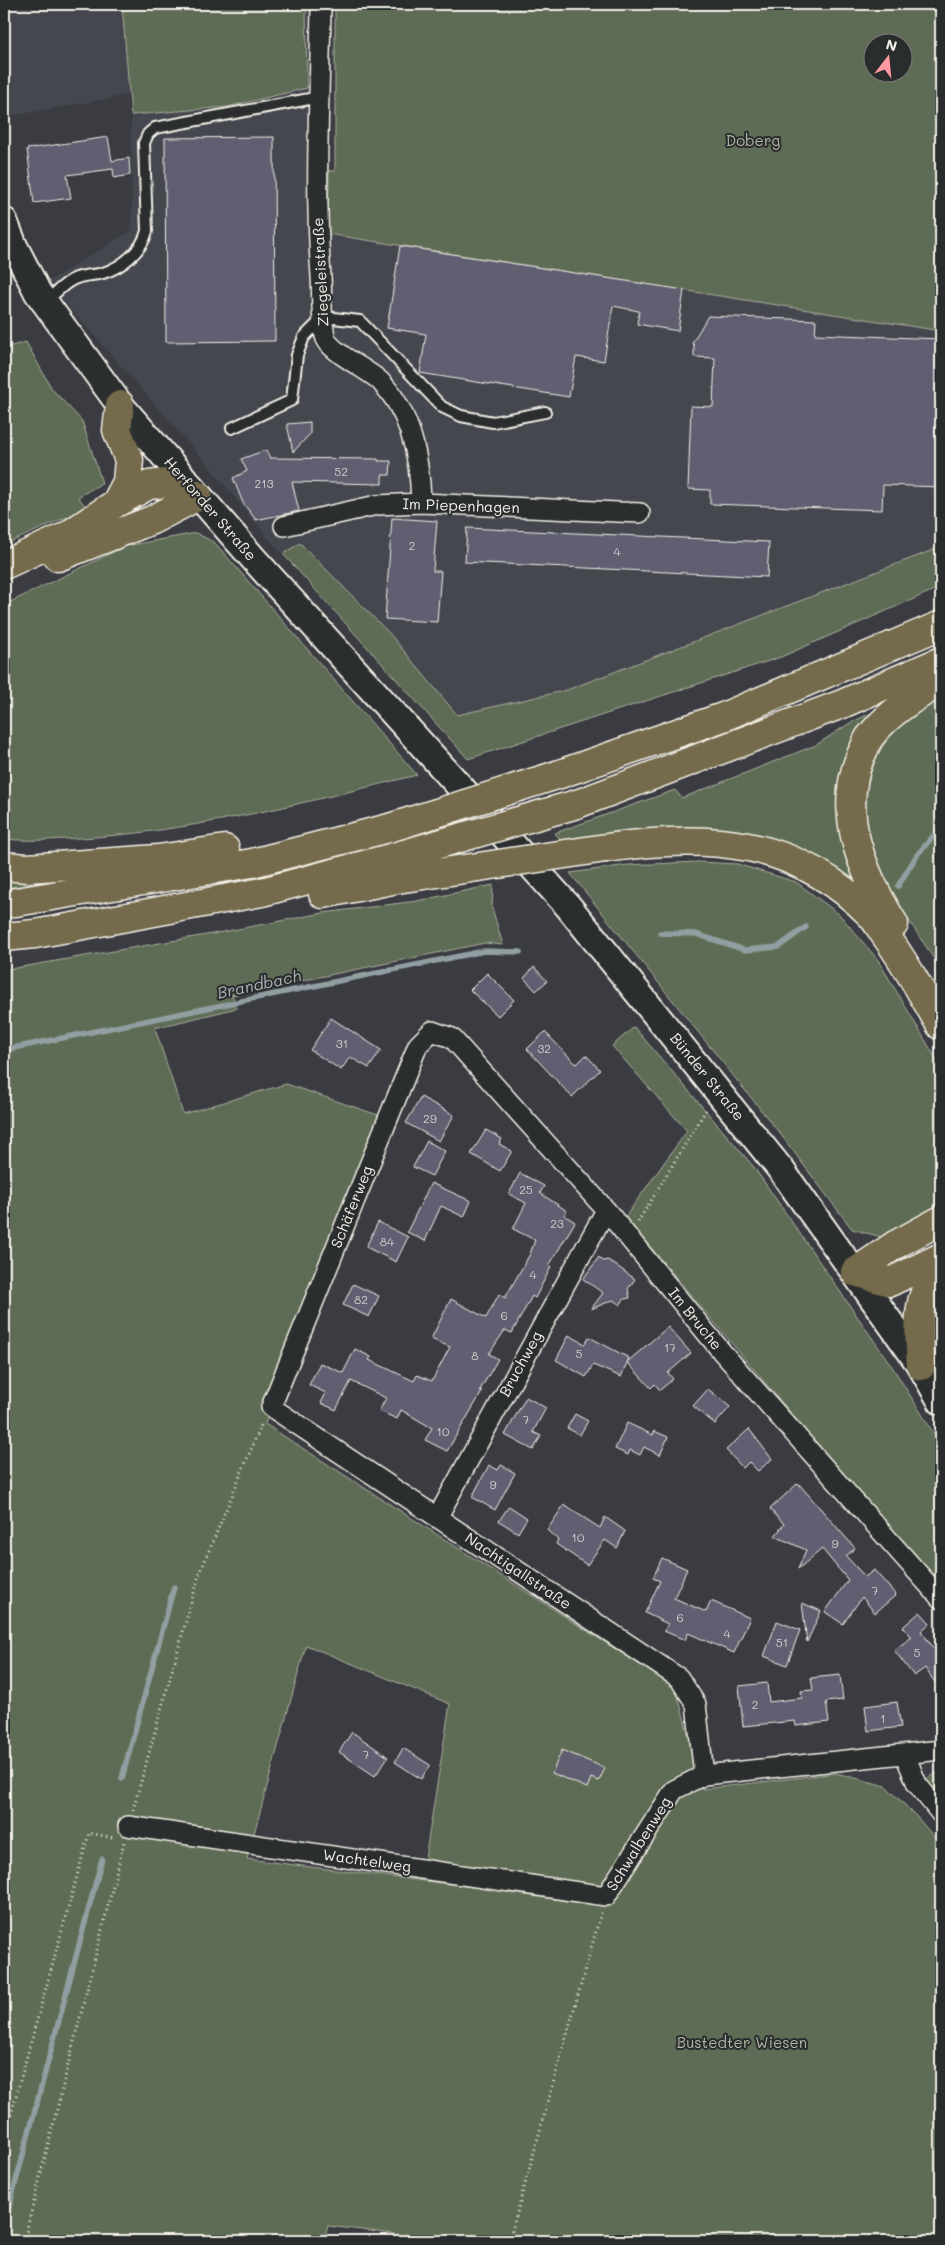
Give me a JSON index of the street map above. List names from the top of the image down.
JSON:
{
  "streets": {
    "main road": ["Herforder Straße", "Bünder Straße"],
    "street": [
      "Ziegeleistraße",
      "Im Piepenhagen",
      "Schäferweg",
      "Im Bruche",
      "Bruchweg",
      "Nachtigallstraße",
      "Schwalbenweg",
      "Wachtelweg"
    ]
  },
  "crossings": [
    ["Ziegeleistraße", "Im Piepenhagen"],
    ["Herforder Straße", "Bünder Straße"],
    ["Schäferweg", "Im Bruche"],
    ["Schäferweg", "Nachtigallstraße"],
    ["Im Bruche", "Bruchweg"],
    ["Bruchweg", "Nachtigallstraße"],
    ["Nachtigallstraße", "Schwalbenweg"],
    ["Schwalbenweg", "Wachtelweg"]
  ],
  "water": ["Brandbach"],
  "parks": ["Doberg", "Bustedter Wiesen"],
  "house_numbers": [
    "52",
    "213",
    "2",
    "4",
    "31",
    "32",
    "29",
    "25",
    "23",
    "84",
    "4",
    "82",
    "6",
    "17",
    "5",
    "8",
    "7",
    "10",
    "9",
    "10",
    "9",
    "7",
    "6",
    "4",
    "51",
    "5",
    "2",
    "1",
    "7"
  ],
  "north": "top"
}
